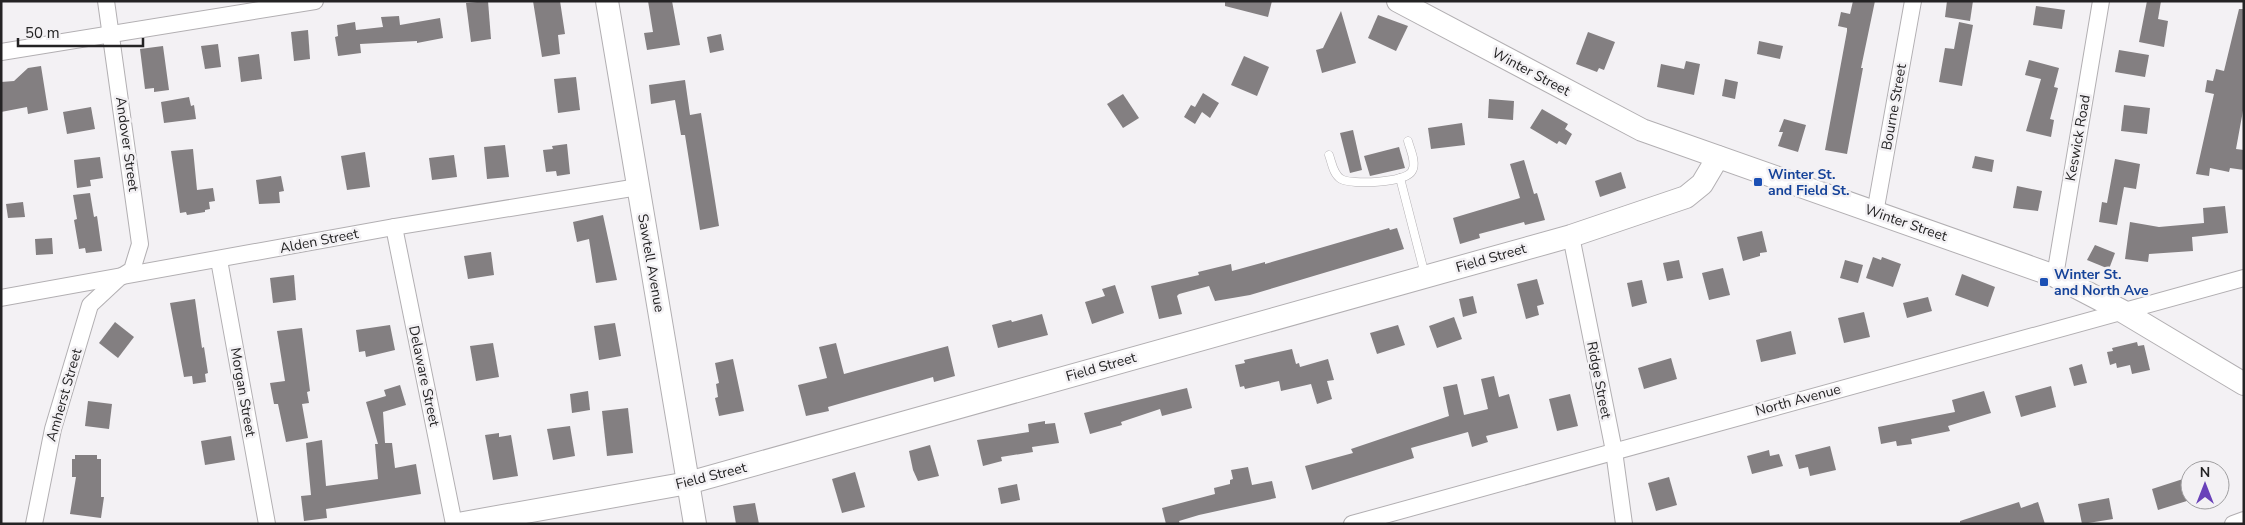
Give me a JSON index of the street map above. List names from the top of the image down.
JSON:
{
  "streets": {
    "street": [
      "Winter Street",
      "Bourne Street",
      "Keswick Road",
      "Andover Street",
      "Alden Street",
      "Field Street",
      "Sawtell Avenue",
      "Delaware Street",
      "Ridge Street",
      "Morgan Street",
      "Amherst Street",
      "North Avenue"
    ]
  },
  "crossings": [
    ["Winter Street", "Bourne Street"],
    ["Winter Street", "Keswick Road"],
    ["Winter Street", "Field Street"],
    ["Winter Street", "North Avenue"],
    ["Andover Street", "Alden Street"],
    ["Andover Street", "Amherst Street"],
    ["Alden Street", "Sawtell Avenue"],
    ["Alden Street", "Delaware Street"],
    ["Alden Street", "Morgan Street"],
    ["Alden Street", "Amherst Street"],
    ["Field Street", "Sawtell Avenue"],
    ["Field Street", "Ridge Street"],
    ["Ridge Street", "North Avenue"]
  ],
  "places": {
    "transit": ["Winter St. and Field St.", "Winter St. and North Ave"]
  },
  "scale_bar": "50 m",
  "north": "top"
}
